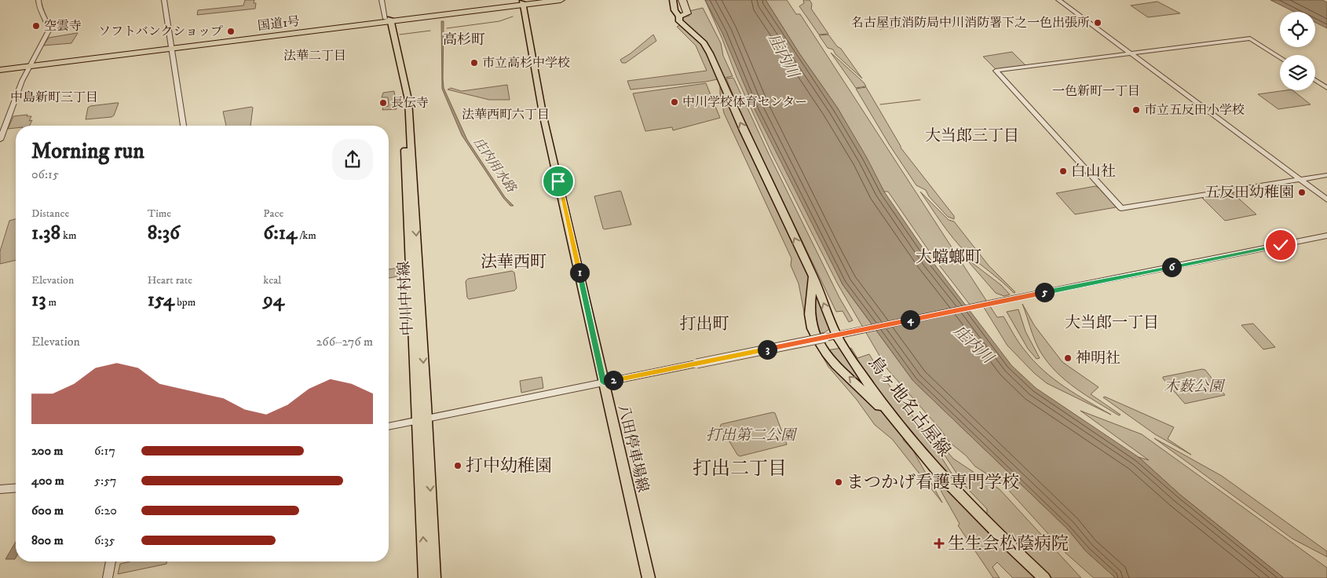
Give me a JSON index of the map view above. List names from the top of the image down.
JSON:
{
  "streets": {
    "highway": ["国道1号"],
    "main road": ["中川中村線", "鳥ヶ地名古屋線", "八田停車場線"]
  },
  "crossings": [
    ["国道1号", "中川中村線"],
    ["国道1号", "八田停車場線"]
  ],
  "districts": [
    "高杉町",
    "法華二丁目",
    "一色新町一丁目",
    "中島新町三丁目",
    "法華西町六丁目",
    "大当郎三丁目",
    "大蟷螂町",
    "法華西町",
    "大当郎一丁目",
    "打出町",
    "打出二丁目"
  ],
  "water": ["庄内川", "庄内用水路"],
  "parks": ["木薮公園", "打出第二公園"],
  "places": {
    "other": [
      "名古屋市消防局中川消防署下之一色出張所",
      "空雲寺",
      "ソフトバンクショップ",
      "市立高杉中学校",
      "中川学校体育センター",
      "長伝寺",
      "市立五反田小学校",
      "白山社",
      "五反田幼稚園",
      "神明社",
      "打中幼稚園",
      "まつかげ看護専門学校"
    ],
    "health": ["生生会松蔭病院"]
  },
  "page": {
    "heading": ["Morning run", "06:15"],
    "stats": [
      ["Distance", "1.38 km"],
      ["Time", "8:36"],
      ["Pace", "6:14 /km"],
      ["Elevation", "13 m"],
      ["Heart rate", "154 bpm"],
      ["kcal", "94"]
    ],
    "pins": [
      "6",
      "1",
      "5",
      "4",
      "3",
      "2"
    ],
    "chart": ["Elevation", "266–276 m"],
    "list": [
      {
        "name": "200 m",
        "note": "6:17"
      },
      {
        "name": "400 m",
        "note": "5:57"
      },
      {
        "name": "600 m",
        "note": "6:20"
      },
      {
        "name": "800 m",
        "note": "6:35"
      }
    ]
  }
}
